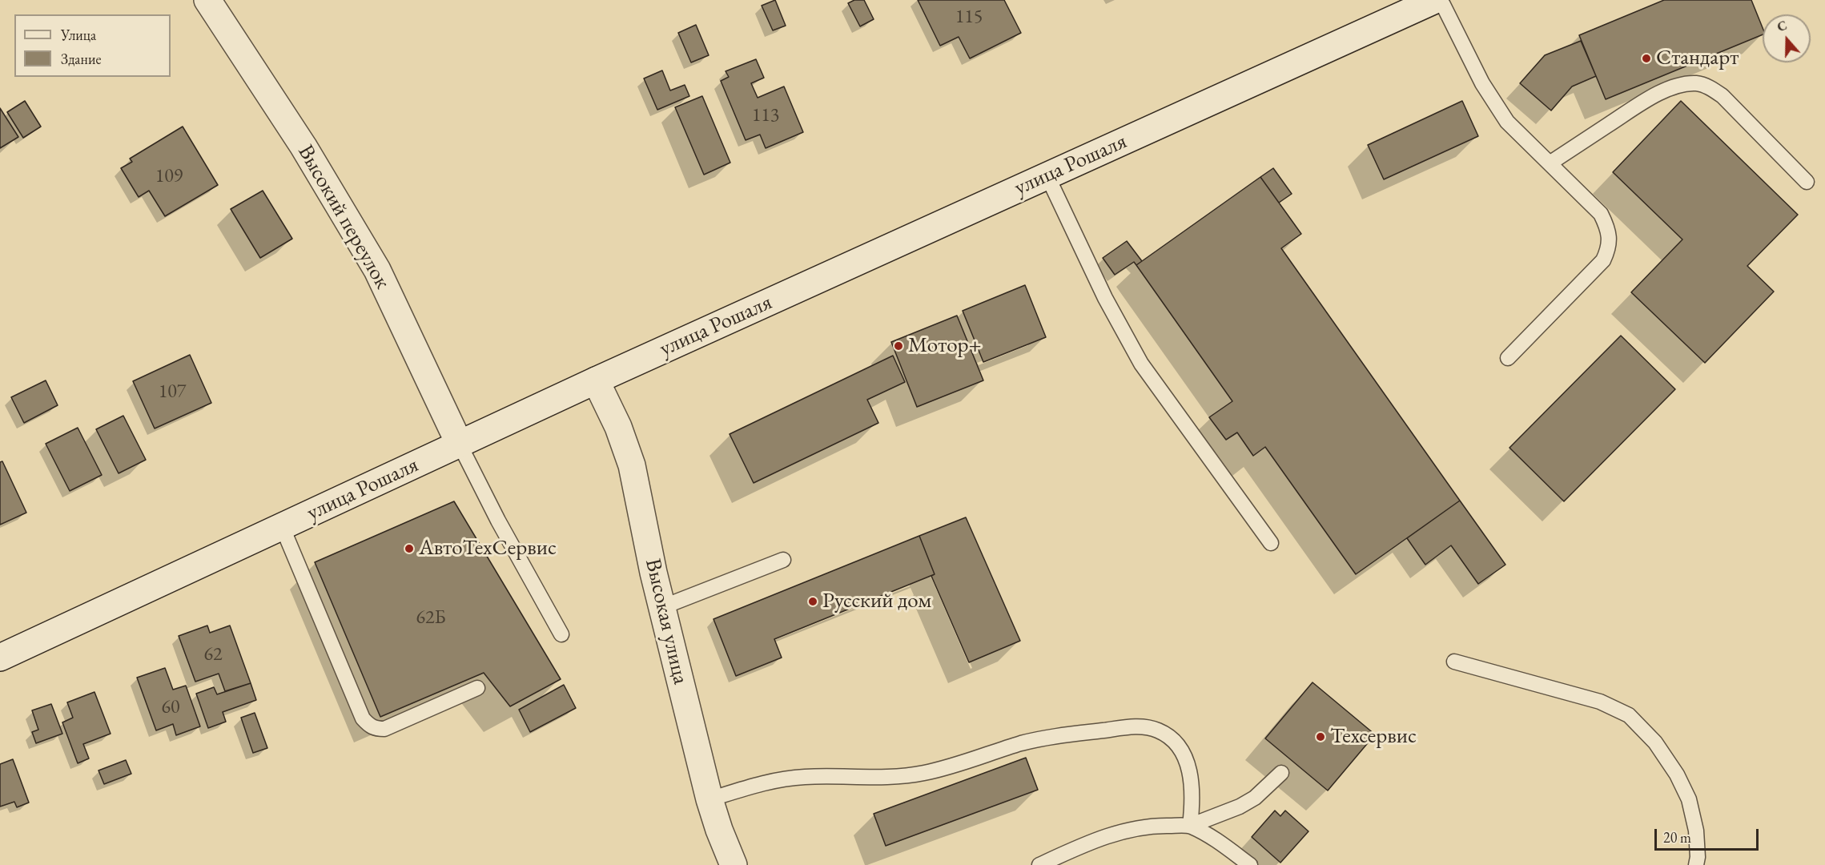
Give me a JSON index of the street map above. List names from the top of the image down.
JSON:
{
  "streets": {
    "main road": ["улица Рошаля", "Высокий переулок", "Высокая улица"]
  },
  "crossings": [
    ["улица Рошаля", "Высокий переулок"],
    ["улица Рошаля", "Высокая улица"]
  ],
  "places": [
    "Стандарт",
    "Мотор+",
    "АвтоТехСервис",
    "Русский дом",
    "Техсервис"
  ],
  "house_numbers": [
    "115",
    "113",
    "109",
    "107",
    "62Б",
    "62",
    "60"
  ],
  "legend": ["Улица", "Здание"],
  "scale_bar": "20 m",
  "north": "top"
}
